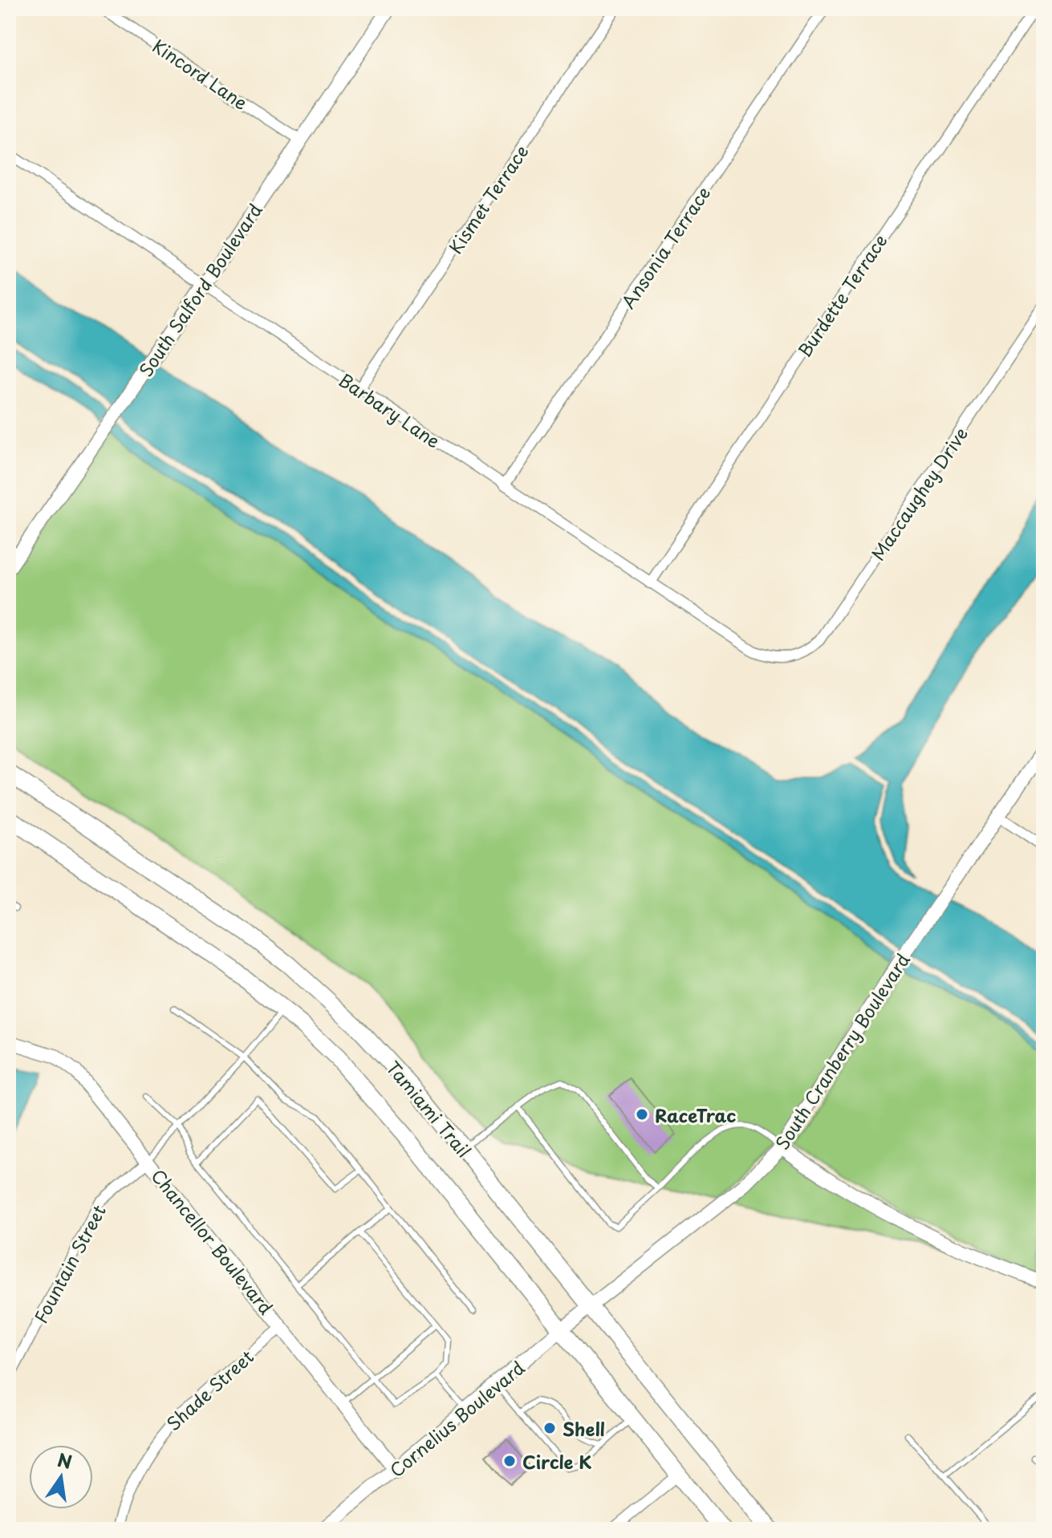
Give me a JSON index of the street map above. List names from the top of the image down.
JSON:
{
  "streets": {
    "main road": ["Tamiami Trail"],
    "street": [
      "Kincord Lane",
      "Kismet Terrace",
      "Ansonia Terrace",
      "South Salford Boulevard",
      "Burdette Terrace",
      "Barbary Lane",
      "Maccaughey Drive",
      "South Cranberry Boulevard",
      "Chancellor Boulevard",
      "Fountain Street",
      "Shade Street",
      "Cornelius Boulevard"
    ]
  },
  "crossings": [
    ["Kincord Lane", "South Salford Boulevard"],
    ["Kismet Terrace", "Barbary Lane"],
    ["Ansonia Terrace", "Barbary Lane"],
    ["South Salford Boulevard", "Barbary Lane"],
    ["Burdette Terrace", "Barbary Lane"],
    ["Barbary Lane", "Maccaughey Drive"],
    ["South Cranberry Boulevard", "Tamiami Trail"],
    ["South Cranberry Boulevard", "Cornelius Boulevard"],
    ["Tamiami Trail", "Cornelius Boulevard"],
    ["Chancellor Boulevard", "Fountain Street"],
    ["Chancellor Boulevard", "Shade Street"],
    ["Chancellor Boulevard", "Cornelius Boulevard"]
  ],
  "places": ["RaceTrac", "Shell", "Circle K"],
  "north": "top"
}
